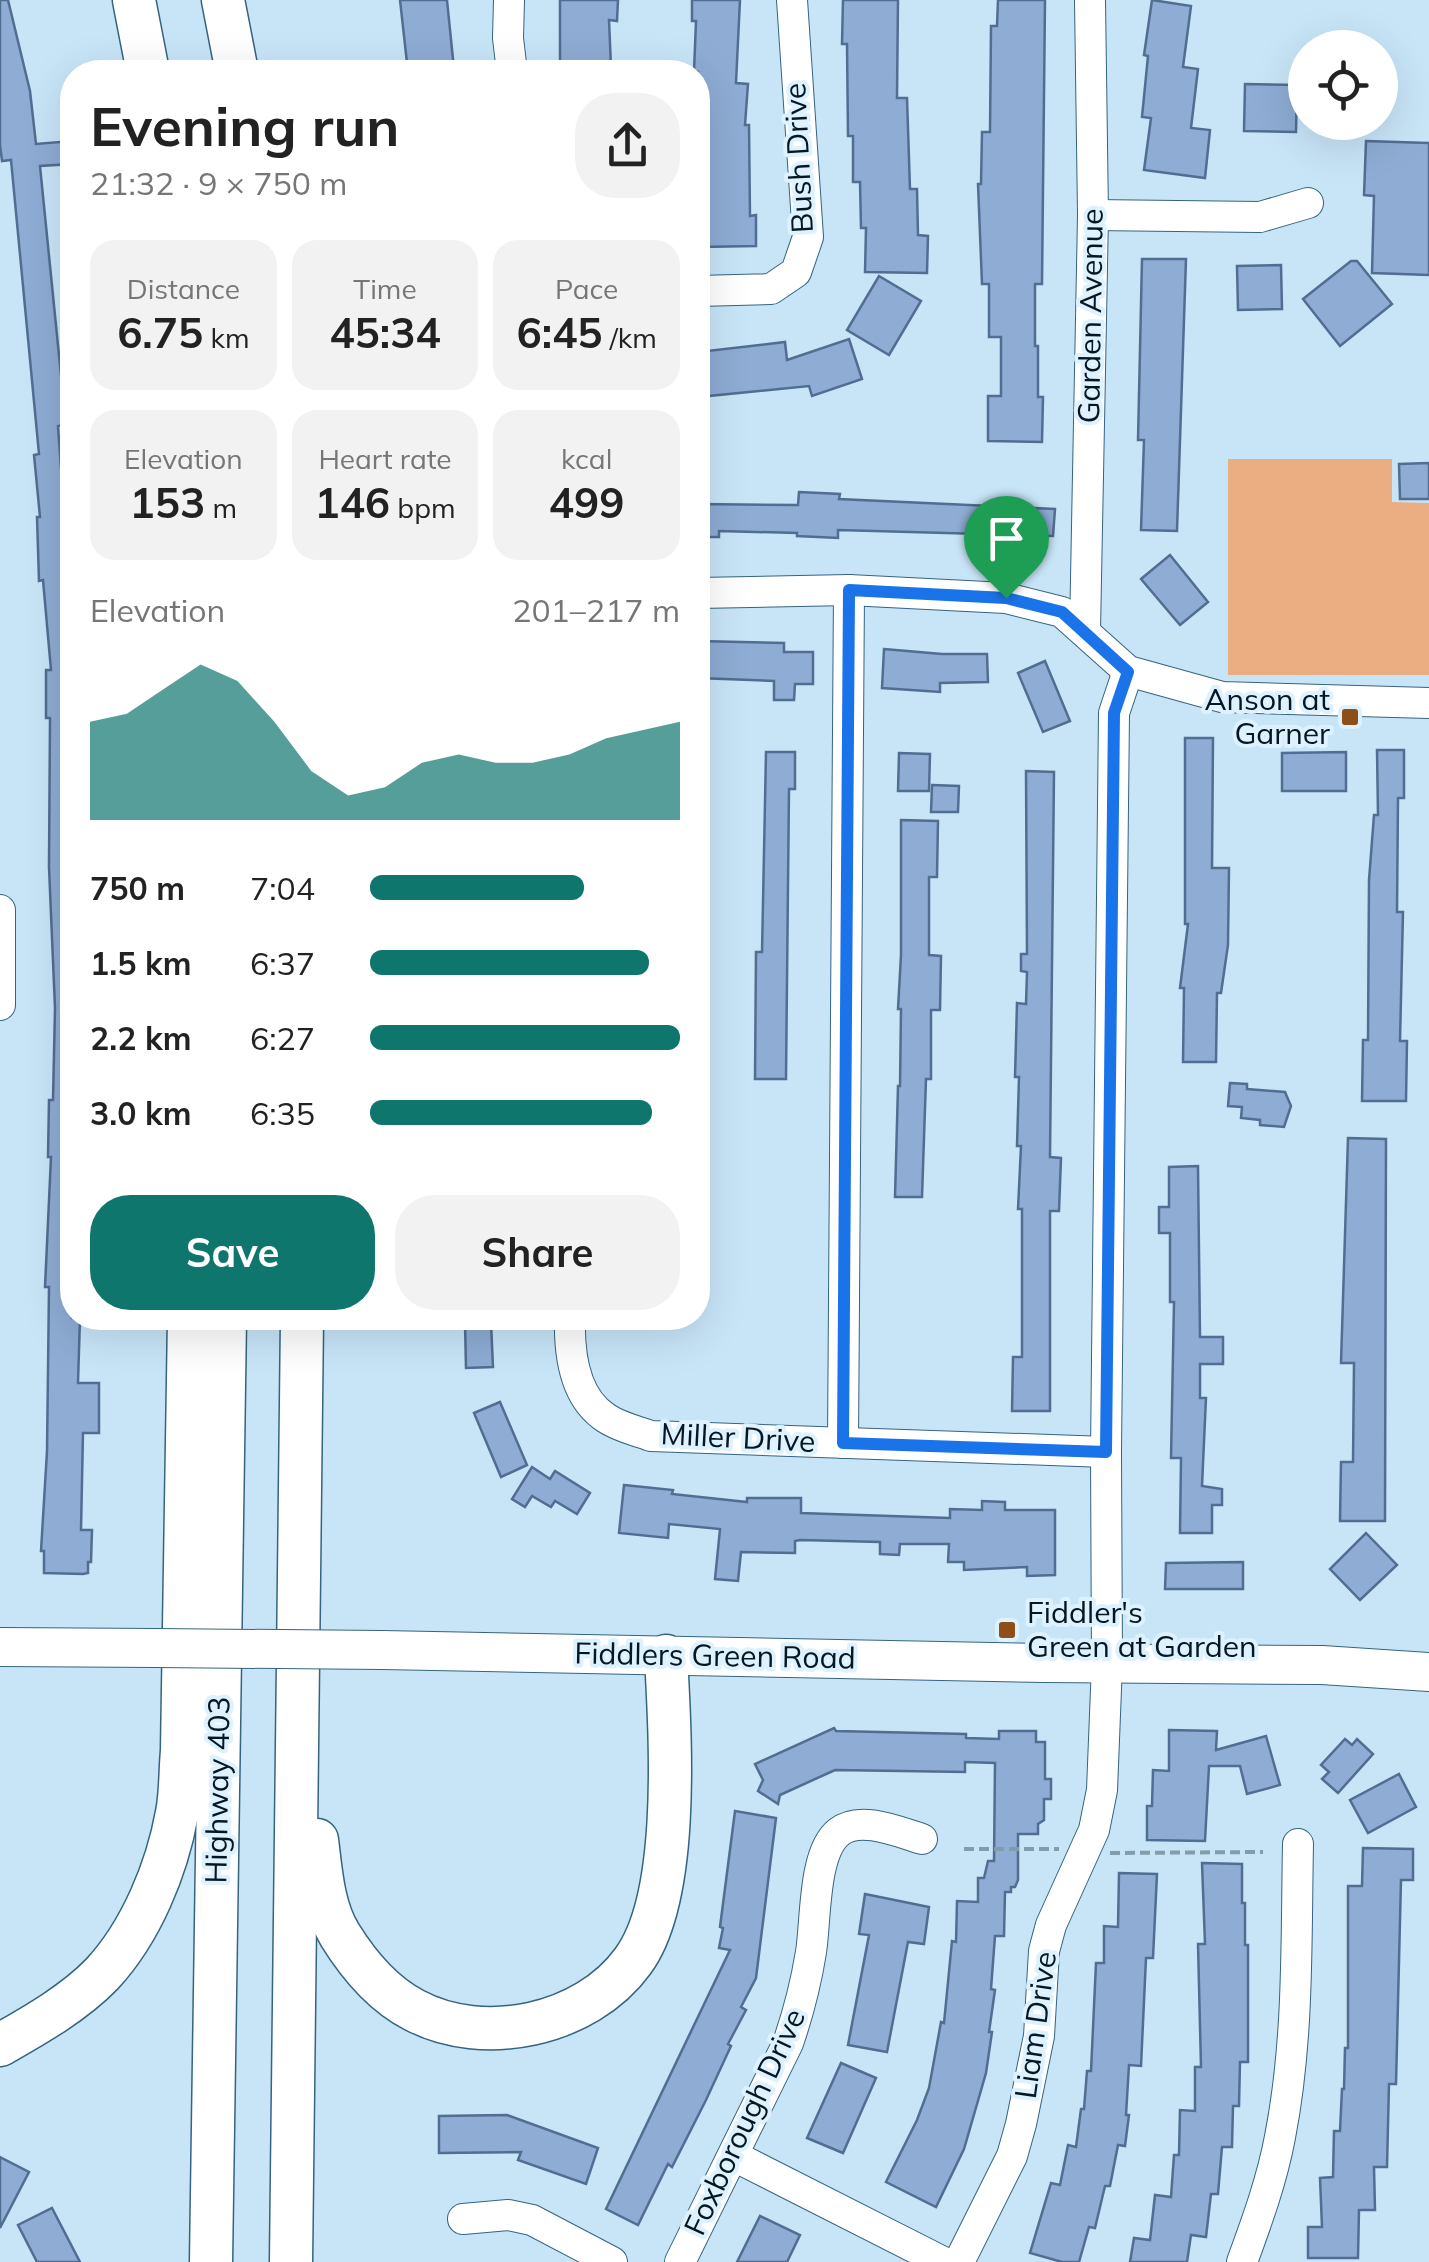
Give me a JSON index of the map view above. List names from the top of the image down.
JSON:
{
  "streets": {
    "highway": ["Highway 403"],
    "main road": ["Fiddlers Green Road"],
    "street": [
      "Bush Drive",
      "Garden Avenue",
      "Miller Drive",
      "Liam Drive",
      "Foxborough Drive"
    ]
  },
  "crossings": [
    ["Fiddlers Green Road", "Liam Drive"]
  ],
  "places": {
    "transit": ["Anson at Garner", "Fiddler's Green at Garden"]
  },
  "page": {
    "heading": ["Evening run", "21:32 · 9 × 750 m"],
    "stats": [
      ["Distance", "6.75 km"],
      ["Time", "45:34"],
      ["Pace", "6:45 /km"],
      ["Elevation", "153 m"],
      ["Heart rate", "146 bpm"],
      ["kcal", "499"]
    ],
    "chart": ["Elevation", "201–217 m"],
    "list": [
      {
        "name": "750 m",
        "note": "7:04"
      },
      {
        "name": "1.5 km",
        "note": "6:37"
      },
      {
        "name": "2.2 km",
        "note": "6:27"
      },
      {
        "name": "3.0 km",
        "note": "6:35"
      }
    ],
    "buttons": ["Save", "Share"]
  }
}
